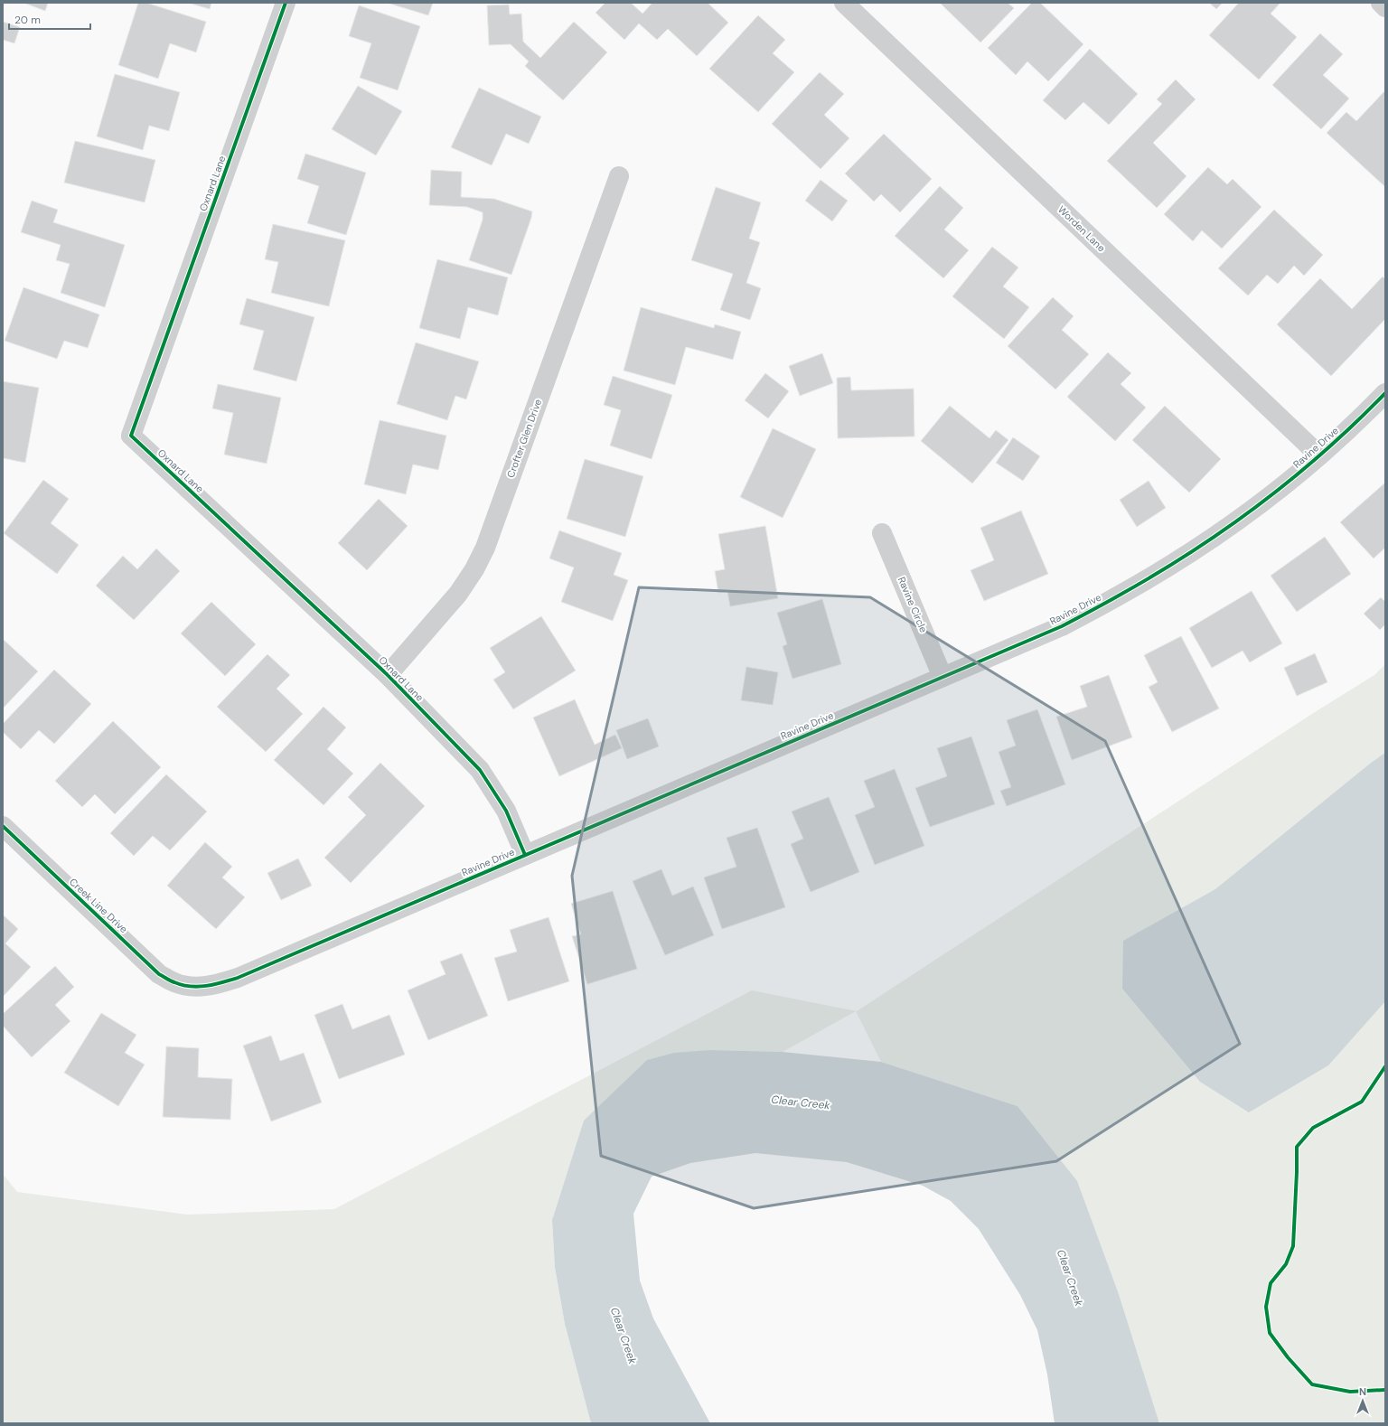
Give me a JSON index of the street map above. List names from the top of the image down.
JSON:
{
  "streets": {
    "street": [
      "Oxnard Lane",
      "Worden Lane",
      "Crofter Glen Drive",
      "Ravine Drive",
      "Ravine Circle",
      "Creek Line Drive"
    ]
  },
  "crossings": [
    ["Oxnard Lane", "Crofter Glen Drive"],
    ["Oxnard Lane", "Ravine Drive"],
    ["Worden Lane", "Ravine Drive"],
    ["Ravine Drive", "Ravine Circle"],
    ["Ravine Drive", "Creek Line Drive"]
  ],
  "water": ["Clear Creek"],
  "scale_bar": "20 m",
  "north": "top"
}
